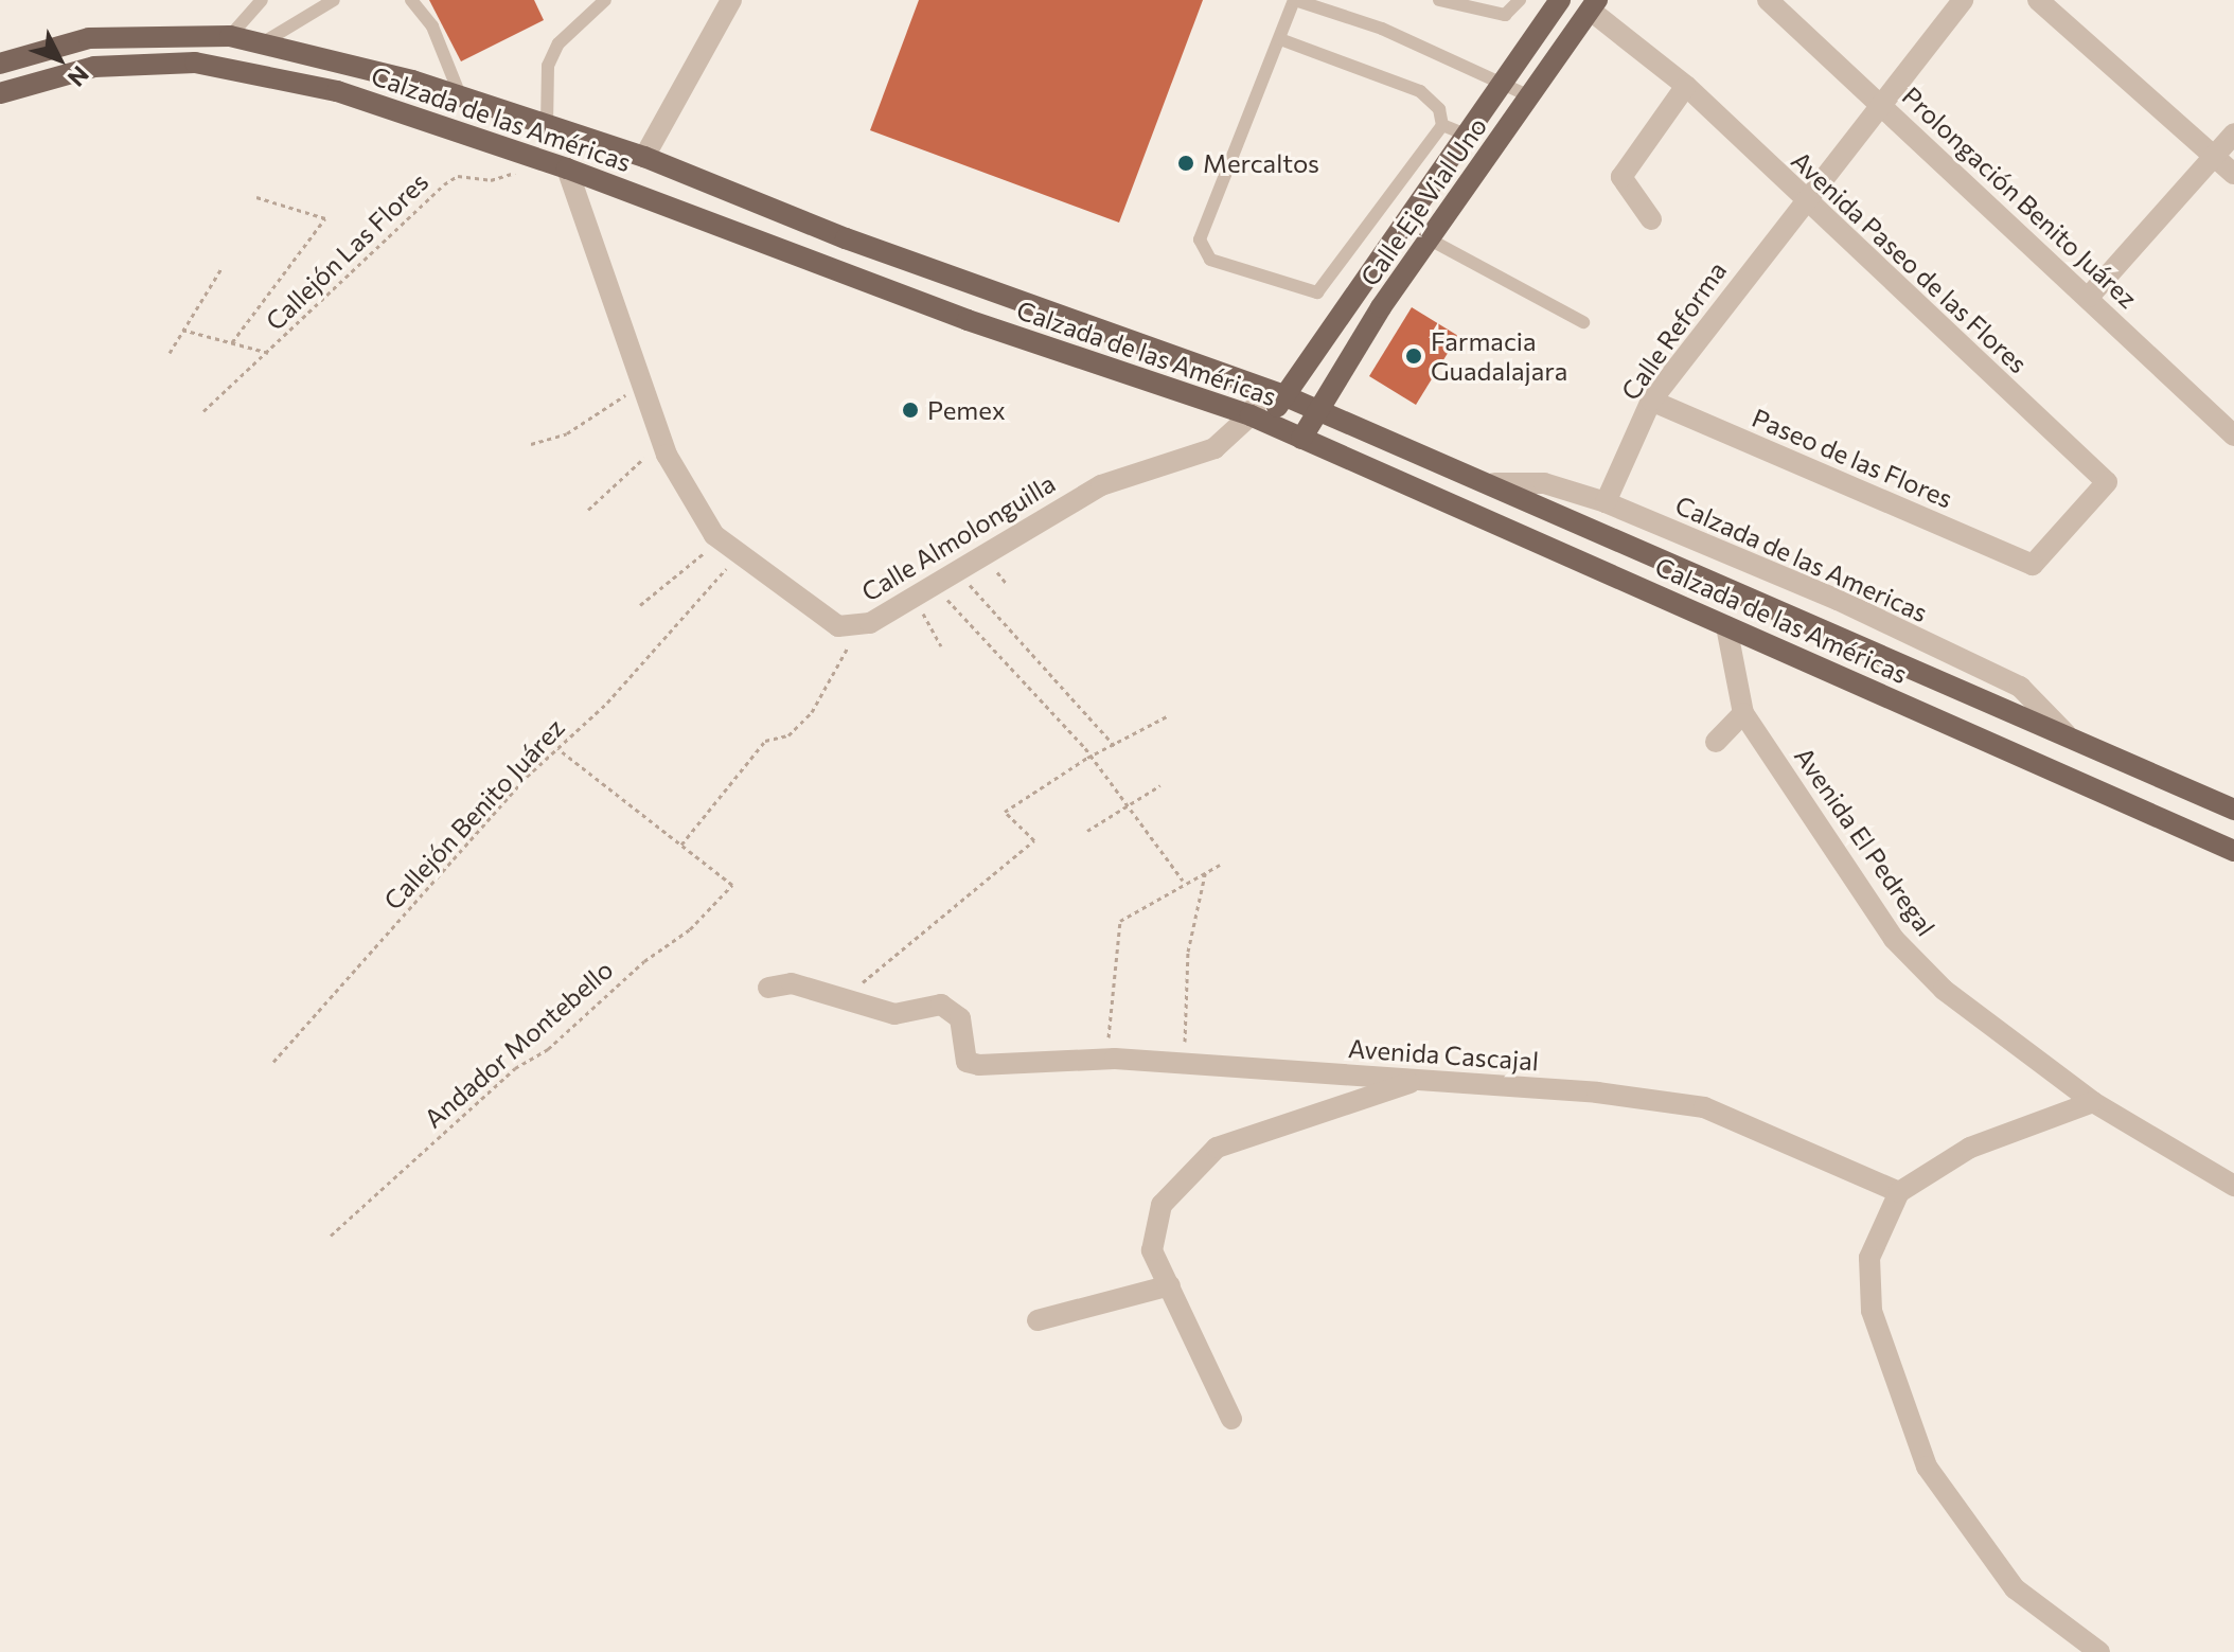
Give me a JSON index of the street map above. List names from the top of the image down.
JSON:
{
  "streets": {
    "main road": ["Calzada de las Américas", "Calle Eje Vial Uno"],
    "street": [
      "Prolongación Benito Juárez",
      "Avenida Paseo de las Flores",
      "Calle Reforma",
      "Paseo de las Flores",
      "Calle Almolonguilla",
      "Calzada de las Americas",
      "Avenida El Pedregal",
      "Avenida Cascajal"
    ],
    "path": ["Callejón Las Flores", "Callejón Benito Juárez", "Andador Montebello"]
  },
  "crossings": [
    ["Calzada de las Américas", "Calle Eje Vial Uno"],
    ["Calzada de las Américas", "Callejón Las Flores"],
    ["Calzada de las Américas", "Calle Almolonguilla"],
    ["Calzada de las Américas", "Calzada de las Americas"],
    ["Calzada de las Américas", "Avenida El Pedregal"],
    ["Prolongación Benito Juárez", "Calle Reforma"],
    ["Calle Eje Vial Uno", "Avenida Paseo de las Flores"],
    ["Calle Eje Vial Uno", "Calle Almolonguilla"],
    ["Avenida Paseo de las Flores", "Calle Reforma"],
    ["Avenida Paseo de las Flores", "Paseo de las Flores"],
    ["Calle Reforma", "Paseo de las Flores"],
    ["Calle Reforma", "Calzada de las Americas"],
    ["Calle Almolonguilla", "Callejón Benito Juárez"]
  ],
  "places": ["Mercaltos", "Farmacia Guadalajara", "Pemex"],
  "north": "bottom right"
}
